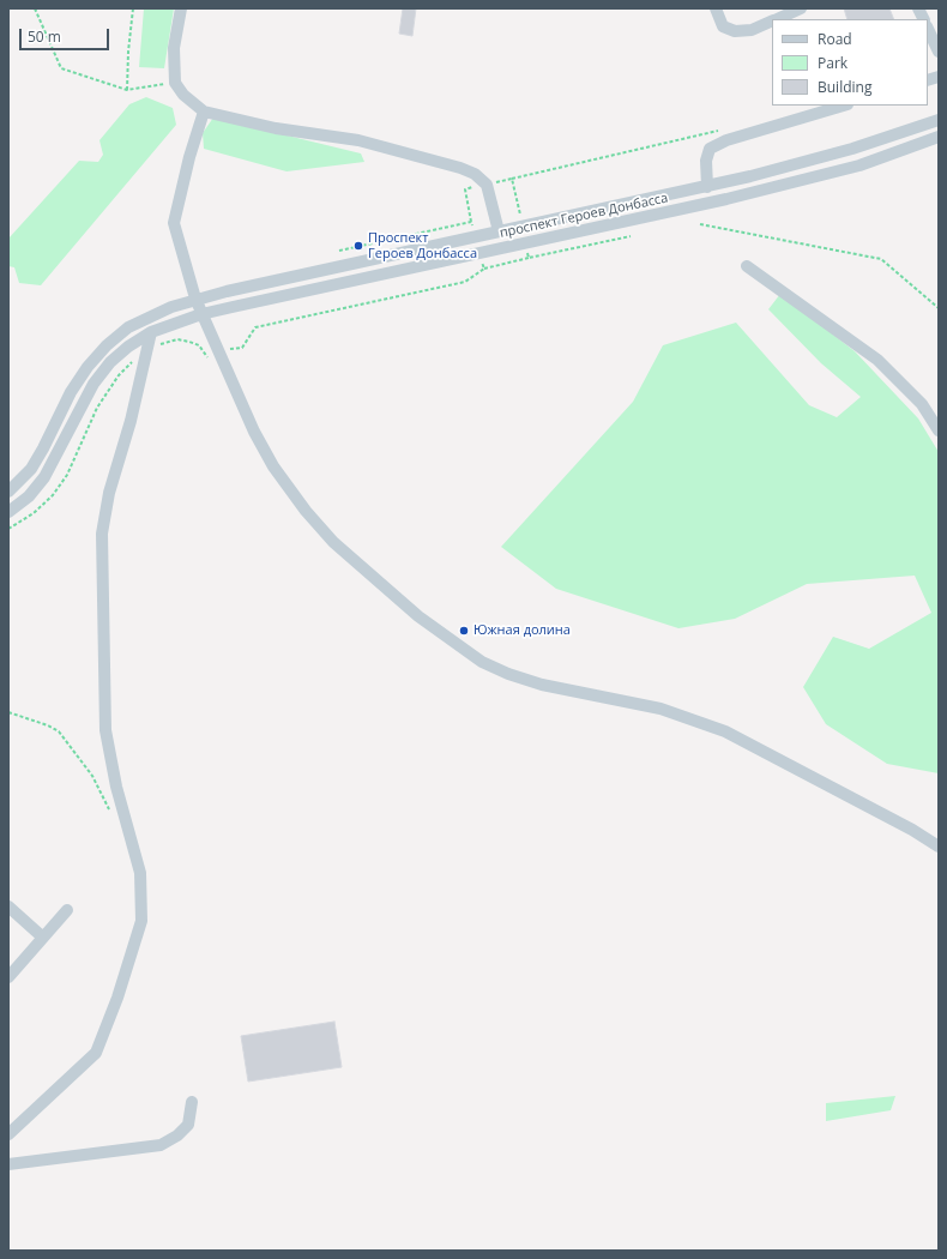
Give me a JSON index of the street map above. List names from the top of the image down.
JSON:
{
  "streets": {
    "street": ["проспект Героев Донбасса"]
  },
  "places": ["Проспект Героев Донбасса", "Южная долина"],
  "legend": ["Road", "Park", "Building"],
  "scale_bar": "50 m"
}
